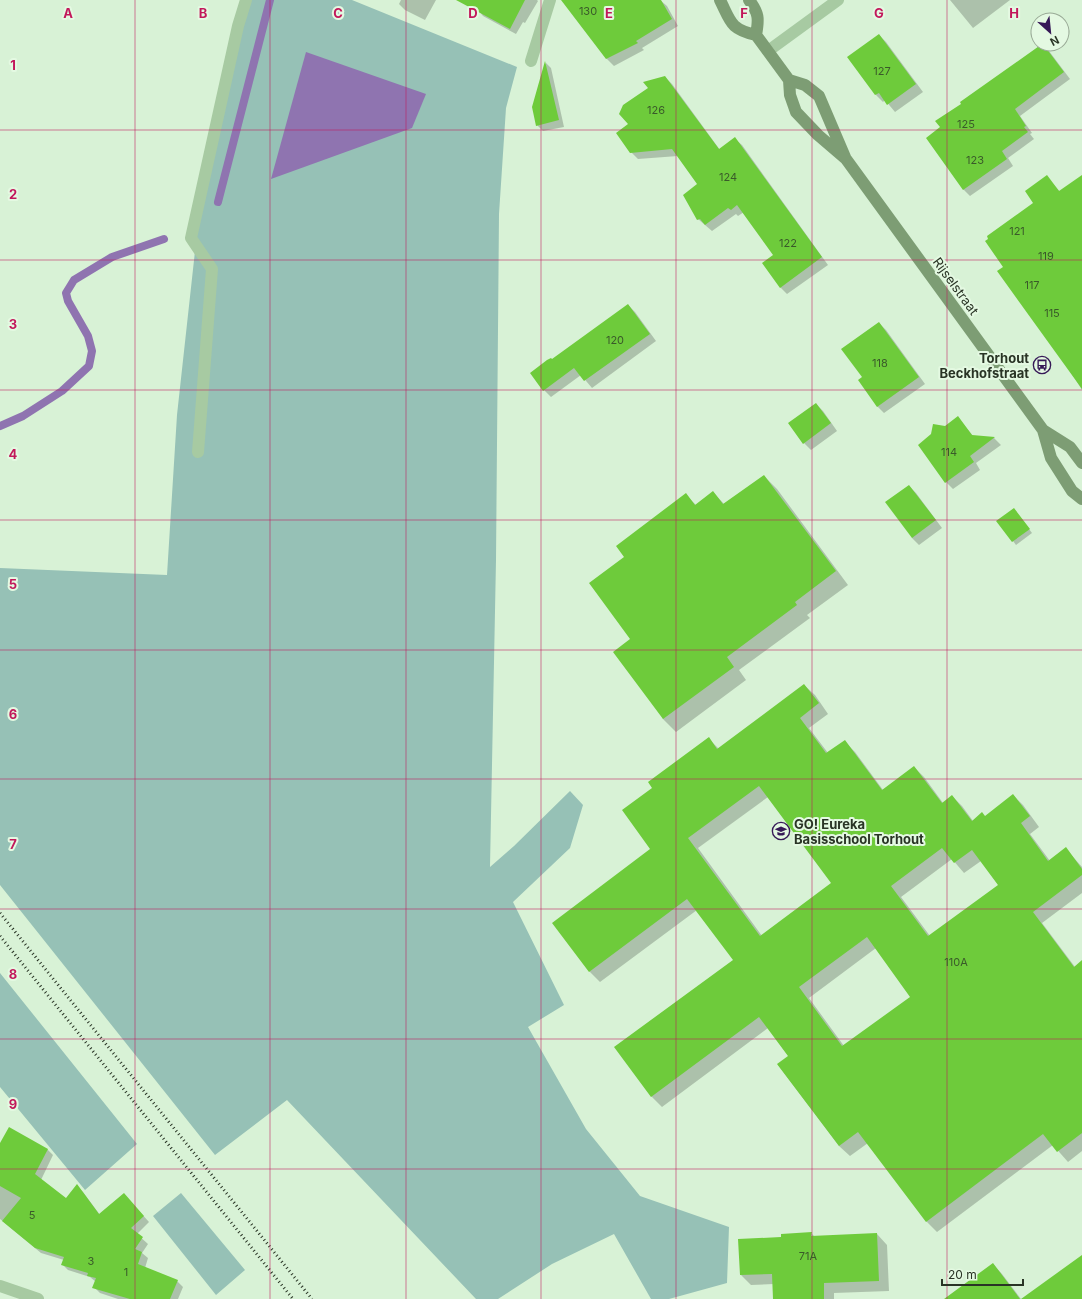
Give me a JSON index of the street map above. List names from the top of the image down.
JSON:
{
  "streets": {
    "street": ["Rijselstraat"]
  },
  "places": {
    "bus stop": ["Torhout Beckhofstraat"],
    "school or university": ["GO! Eureka Basisschool Torhout"]
  },
  "house_numbers": [
    "130",
    "127",
    "126",
    "125",
    "123",
    "124",
    "121",
    "122",
    "119",
    "117",
    "115",
    "120",
    "118",
    "114",
    "110A",
    "5",
    "71A",
    "3",
    "1"
  ],
  "scale_bar": "20 m",
  "north": "bottom right",
  "grid": {
    "columns": [
      "A",
      "B",
      "C",
      "D",
      "E",
      "F",
      "G",
      "H"
    ],
    "rows": [
      "1",
      "2",
      "3",
      "4",
      "5",
      "6",
      "7",
      "8",
      "9"
    ]
  }
}
